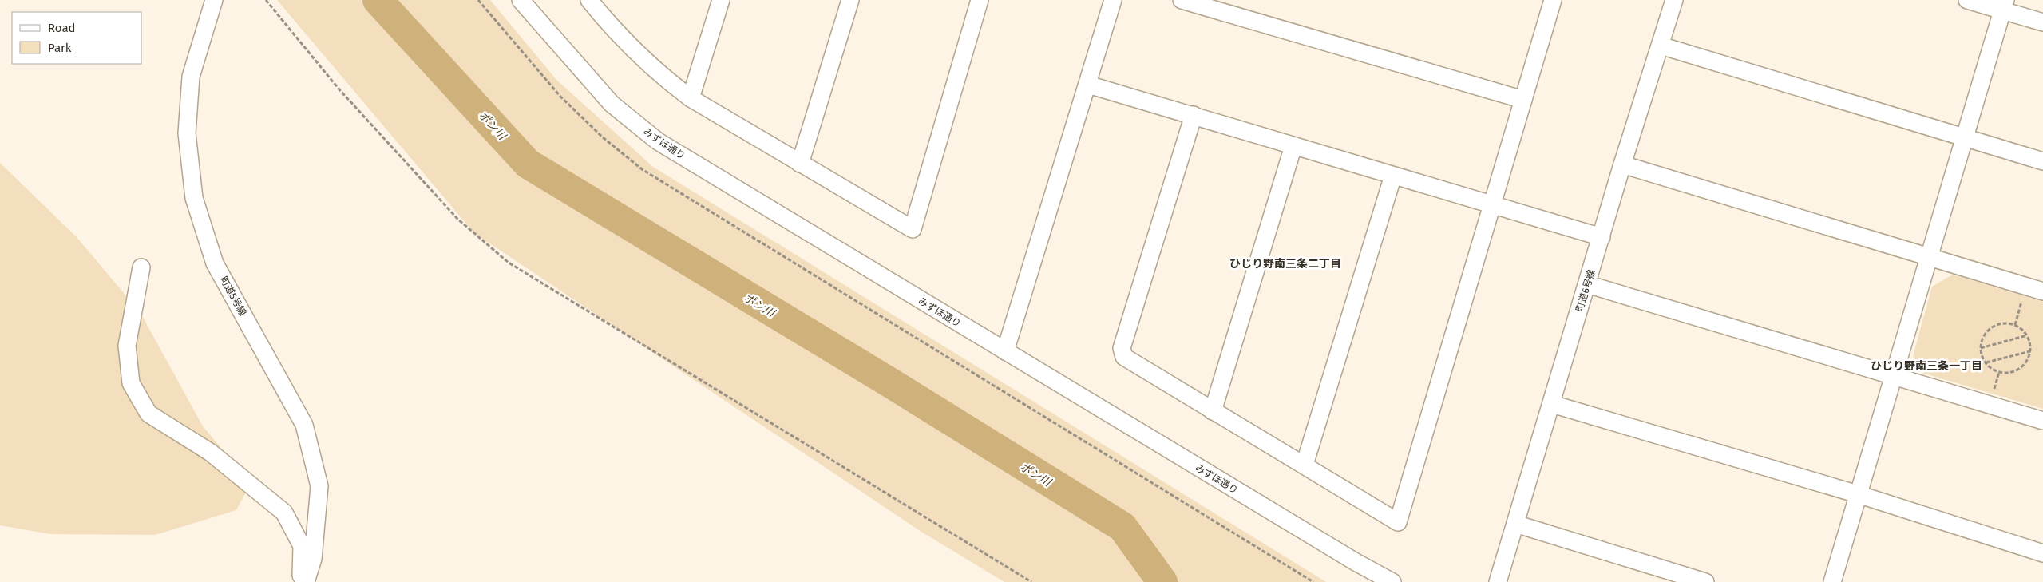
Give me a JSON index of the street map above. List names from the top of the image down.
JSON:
{
  "streets": {
    "street": ["みずほ通り", "町道6号線", "町道5号線"]
  },
  "districts": ["ひじり野南三条二丁目", "ひじり野南三条一丁目"],
  "water": ["ポン川"],
  "legend": ["Road", "Park"]
}
